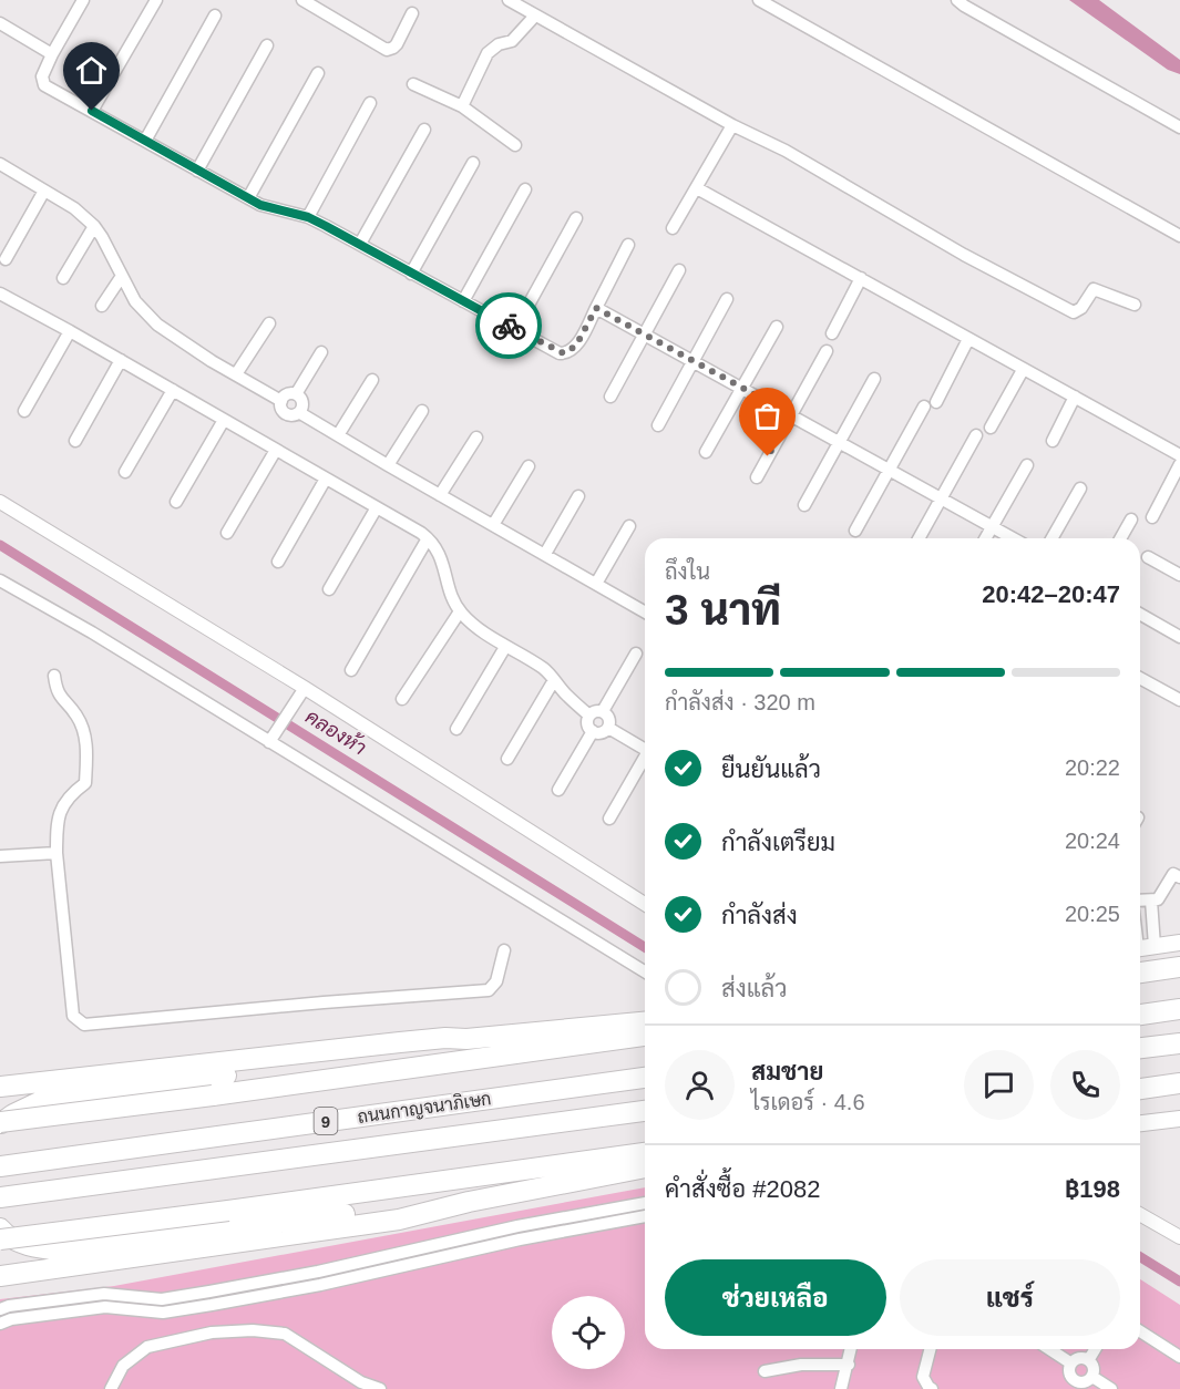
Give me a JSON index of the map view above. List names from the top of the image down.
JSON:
{
  "streets": {
    "highway": ["ถนนกาญจนาภิเษก", "9"]
  },
  "water": ["คลองห้า"],
  "page": {
    "heading": ["3 นาที", "ถึงใน", "20:42–20:47"],
    "panel": [
      "สมชาย",
      "ไรเดอร์ · 4.6",
      "คำสั่งซื้อ #2082",
      "฿198"
    ],
    "bar": "กำลังส่ง · 320 m",
    "list": [
      ["ยืนยันแล้ว", "20:22"],
      ["กำลังเตรียม", "20:24"],
      ["กำลังส่ง", "20:25"],
      "ส่งแล้ว"
    ],
    "buttons": ["ช่วยเหลือ", "แชร์"]
  }
}
